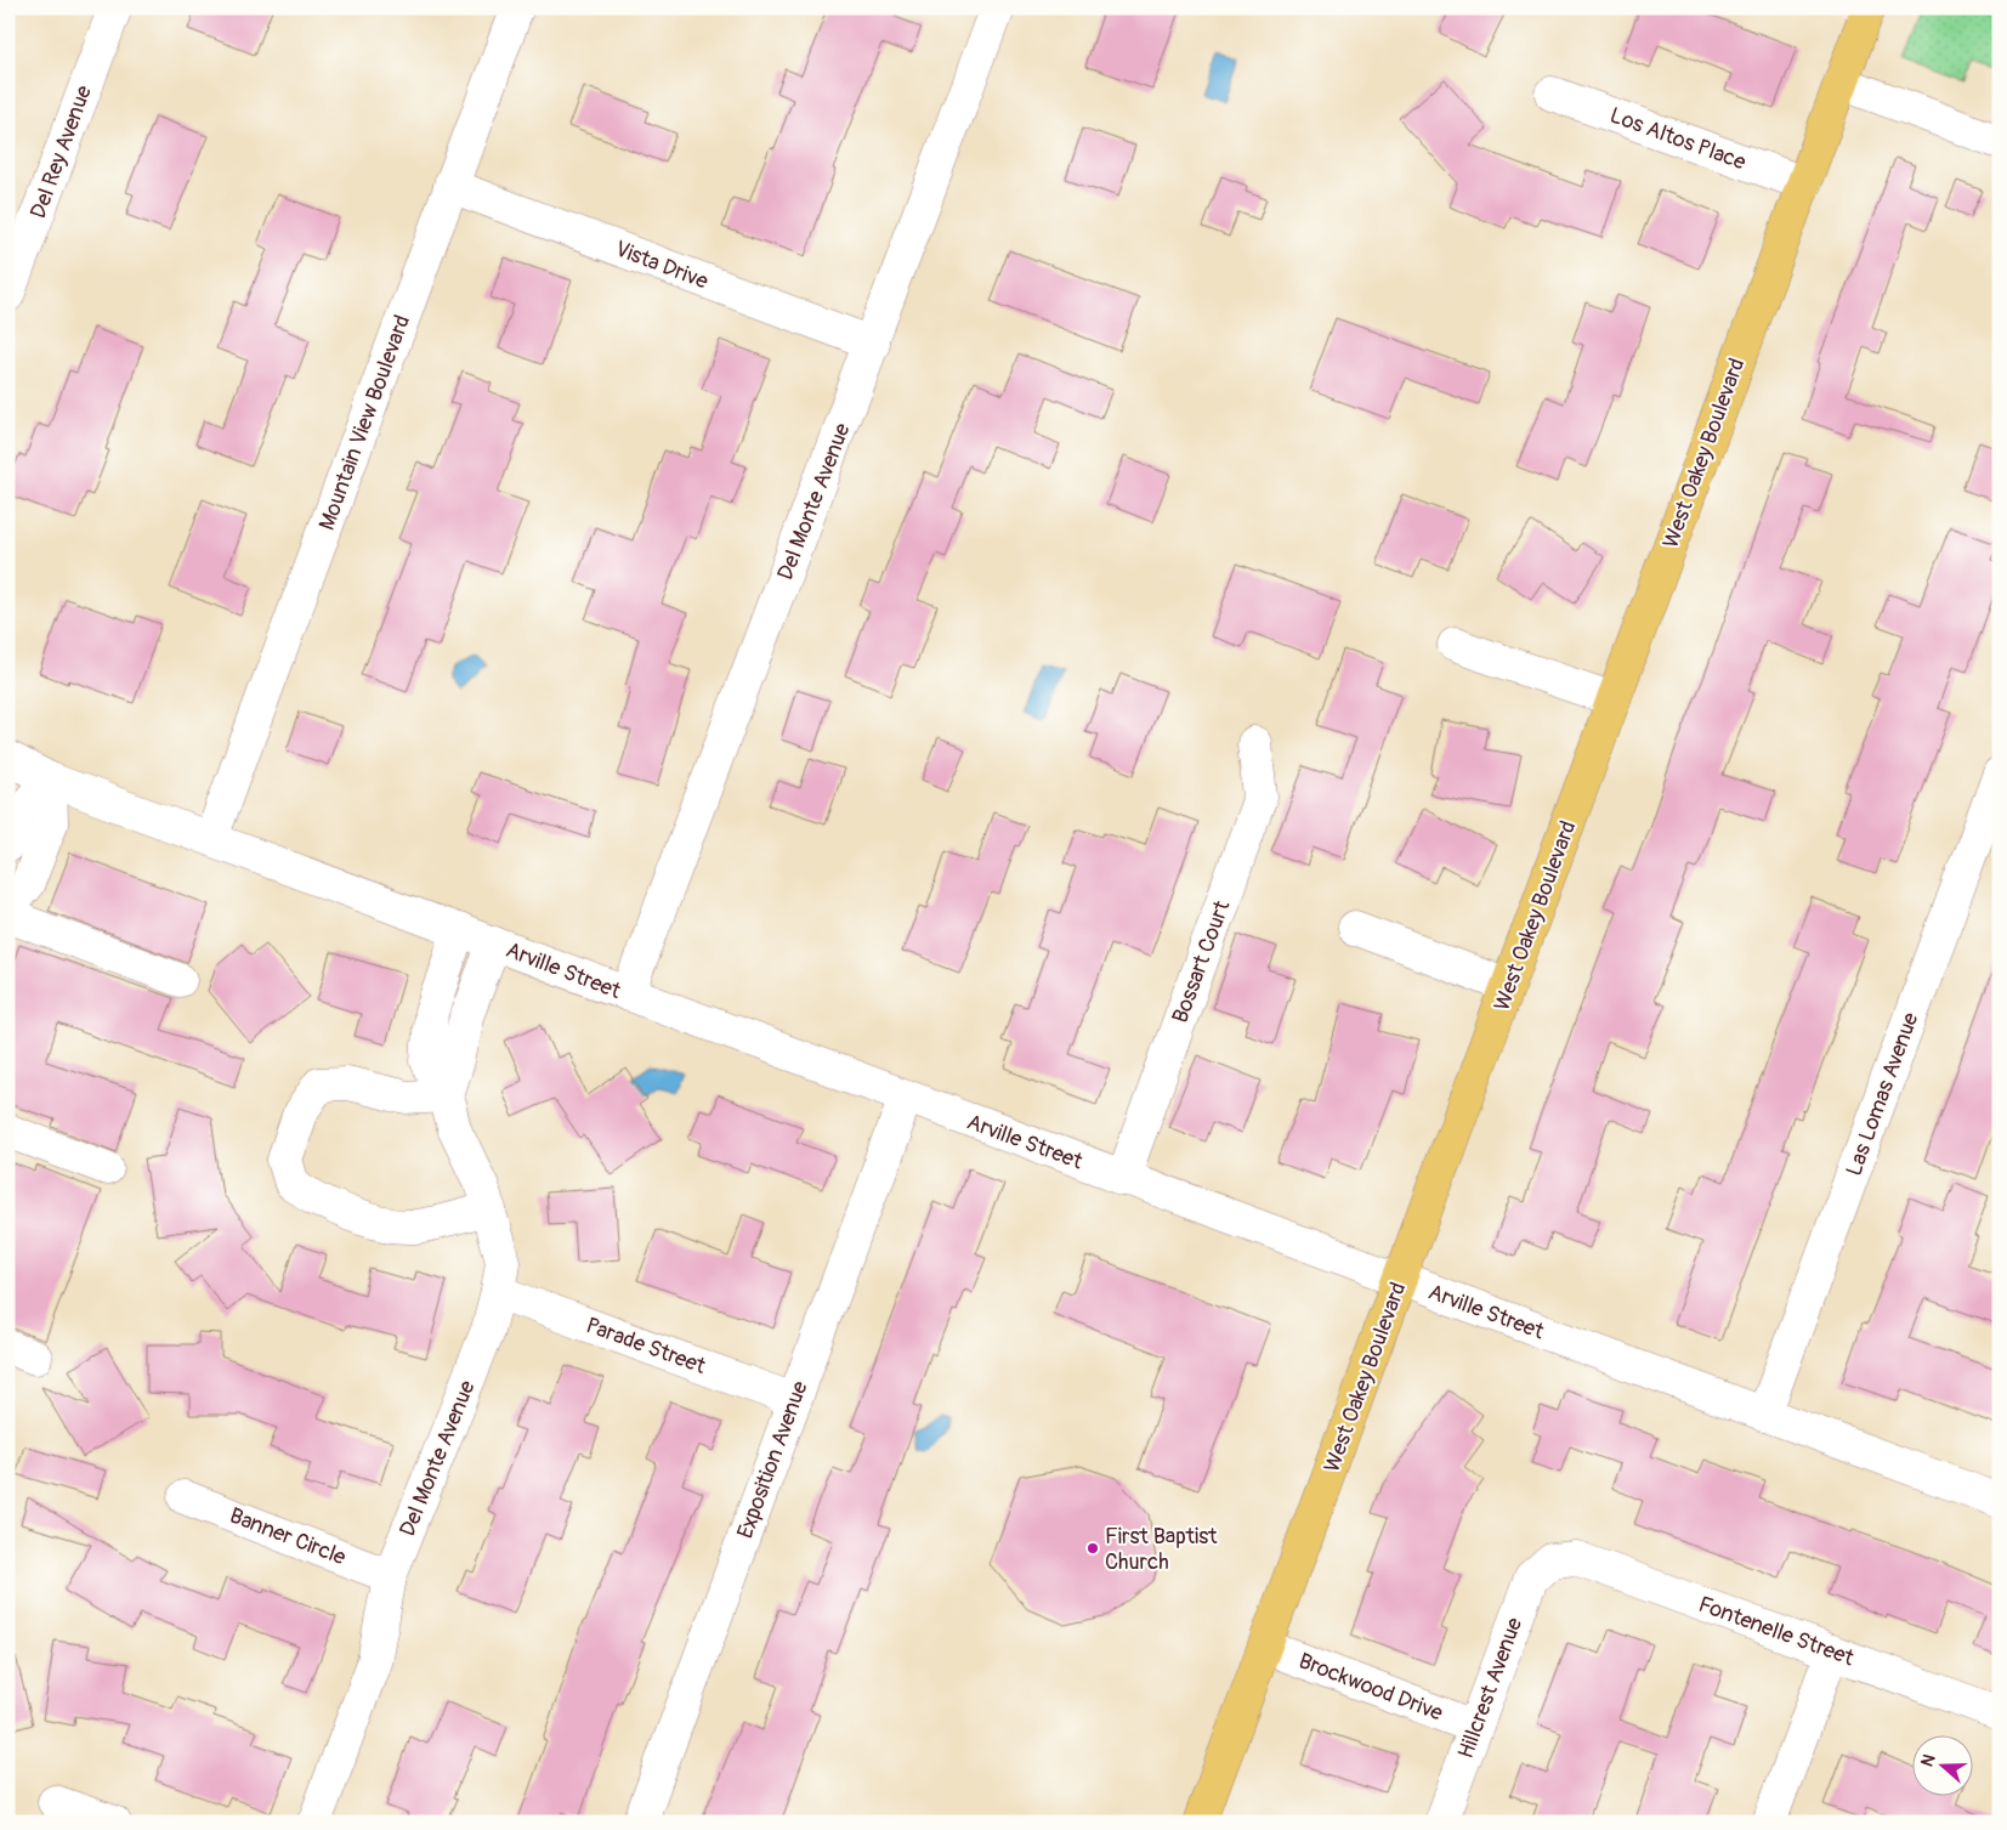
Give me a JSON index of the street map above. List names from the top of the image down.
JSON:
{
  "streets": {
    "main road": ["West Oakey Boulevard"],
    "street": [
      "Los Altos Place",
      "Del Rey Avenue",
      "Vista Drive",
      "Mountain View Boulevard",
      "Del Monte Avenue",
      "Bossart Court",
      "Arville Street",
      "Las Lomas Avenue",
      "Parade Street",
      "Exposition Avenue",
      "Banner Circle",
      "Fontenelle Street",
      "Brockwood Drive",
      "Hillcrest Avenue"
    ]
  },
  "crossings": [
    ["Los Altos Place", "West Oakey Boulevard"],
    ["Vista Drive", "Mountain View Boulevard"],
    ["Vista Drive", "Del Monte Avenue"],
    ["Mountain View Boulevard", "Arville Street"],
    ["West Oakey Boulevard", "Arville Street"],
    ["West Oakey Boulevard", "Brockwood Drive"],
    ["Del Monte Avenue", "Arville Street"],
    ["Del Monte Avenue", "Parade Street"],
    ["Del Monte Avenue", "Banner Circle"],
    ["Bossart Court", "Arville Street"],
    ["Arville Street", "Las Lomas Avenue"],
    ["Arville Street", "Exposition Avenue"],
    ["Parade Street", "Exposition Avenue"],
    ["Fontenelle Street", "Hillcrest Avenue"],
    ["Brockwood Drive", "Hillcrest Avenue"]
  ],
  "places": ["First Baptist Church"],
  "north": "left"
}
